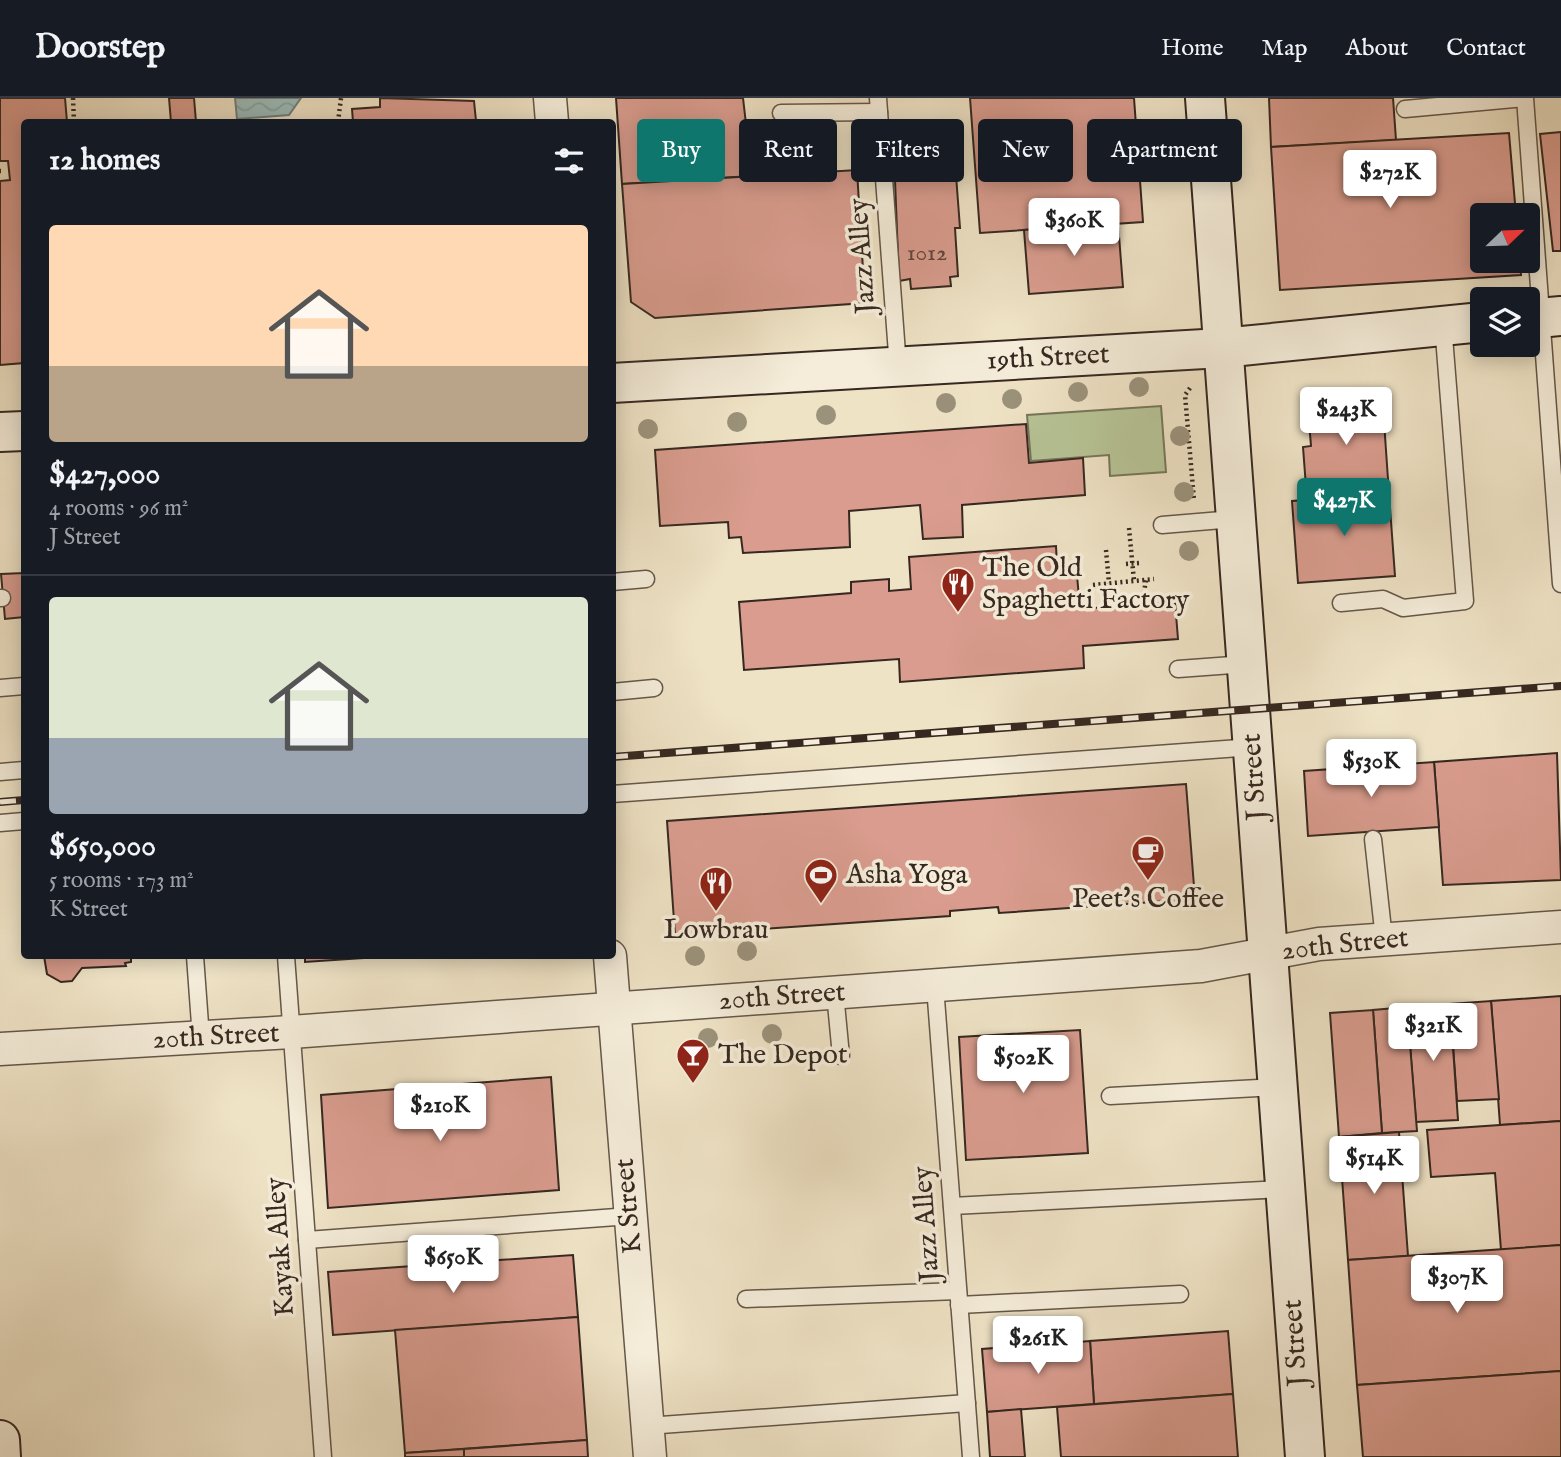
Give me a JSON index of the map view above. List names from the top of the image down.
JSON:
{
  "streets": {
    "main road": ["19th Street", "J Street"],
    "street": ["20th Street", "K Street"],
    "lane": ["Jazz Alley", "Kayak Alley"]
  },
  "crossings": [
    ["Jazz Alley", "19th Street"],
    ["Jazz Alley", "20th Street"],
    ["19th Street", "J Street"],
    ["J Street", "20th Street"],
    ["20th Street", "K Street"],
    ["20th Street", "Kayak Alley"]
  ],
  "places": {
    "restaurant": ["The Old Spaghetti Factory", "Lowbrau"],
    "cafe": ["Peet's Coffee"],
    "sports": ["Asha Yoga"],
    "bar": ["The Depot"]
  },
  "house_numbers": ["1012"],
  "north": "top right",
  "page": {
    "header": "Doorstep",
    "nav": [
      "Home",
      "Map",
      "About",
      "Contact"
    ],
    "chip": [
      "Buy",
      "Rent",
      "Filters",
      "New",
      "Apartment"
    ],
    "heading": "12 homes",
    "price": [
      "$272K",
      "$360K",
      "$243K",
      "$427K",
      "$530K",
      "$321K",
      "$502K",
      "$210K",
      "$514K",
      "$650K",
      "$307K",
      "$261K"
    ],
    "list": [
      {
        "name": "$427,000",
        "note": "4 rooms · 96 m² · J Street"
      },
      {
        "name": "$650,000",
        "note": "5 rooms · 173 m² · K Street"
      }
    ]
  }
}
